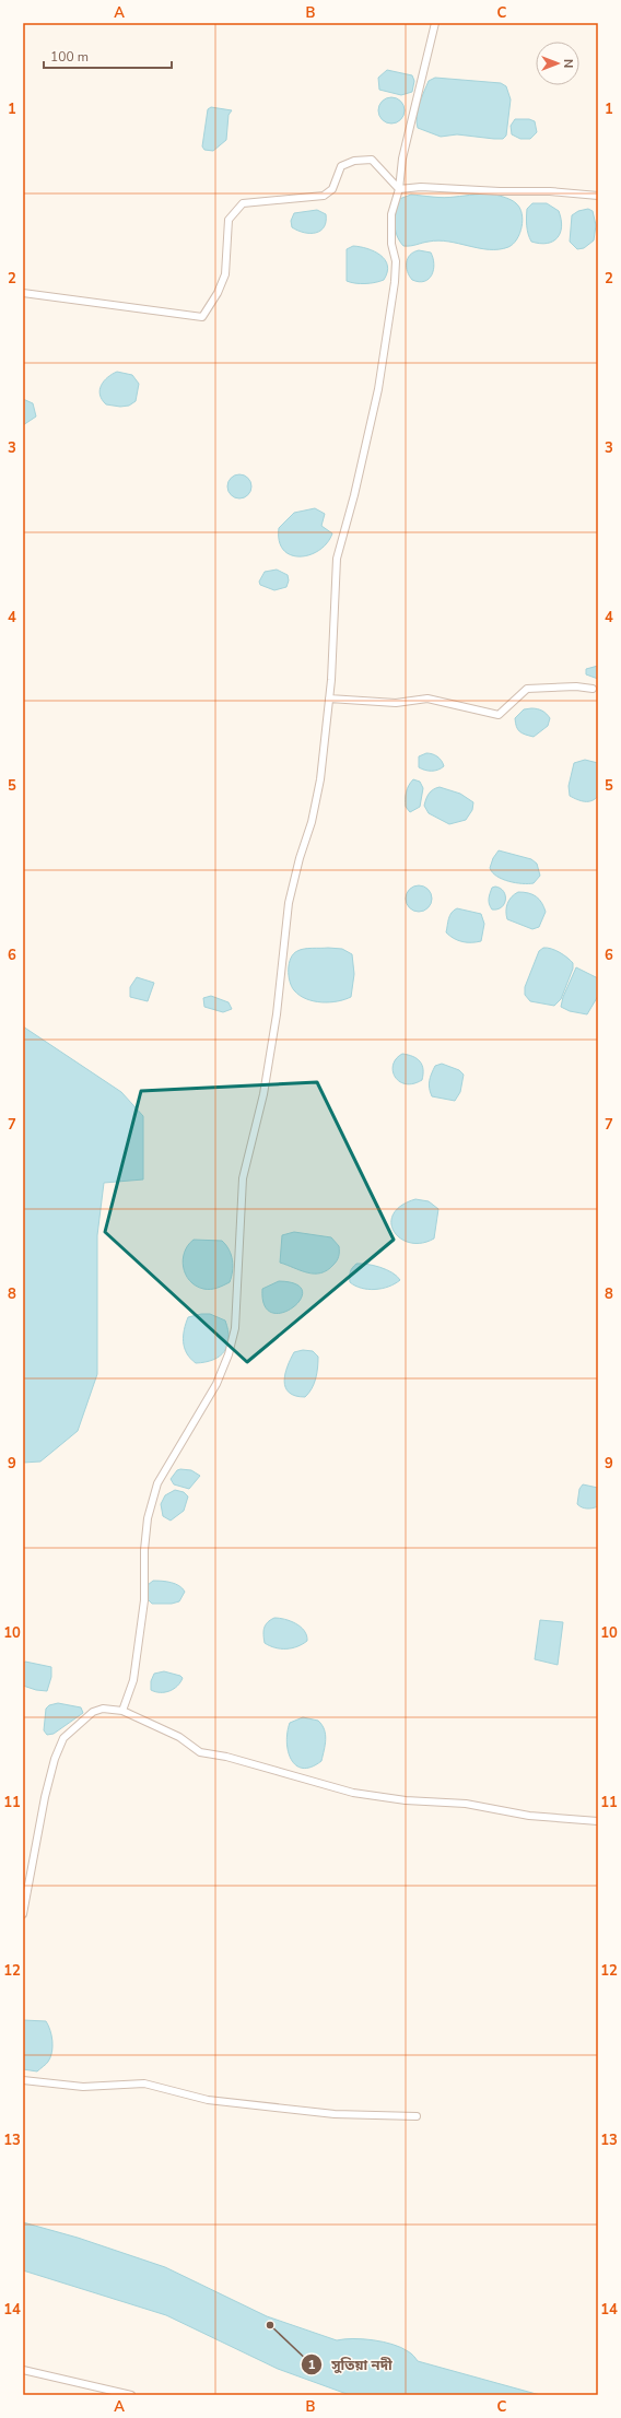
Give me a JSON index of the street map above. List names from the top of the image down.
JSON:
{
  "places": ["সুতিয়া নদী"],
  "scale_bar": "100 m",
  "north": "right",
  "grid": {
    "columns": ["A", "B", "C"],
    "rows": [
      "1",
      "2",
      "3",
      "4",
      "5",
      "6",
      "7",
      "8",
      "9",
      "10",
      "11",
      "12",
      "13",
      "14"
    ]
  }
}
